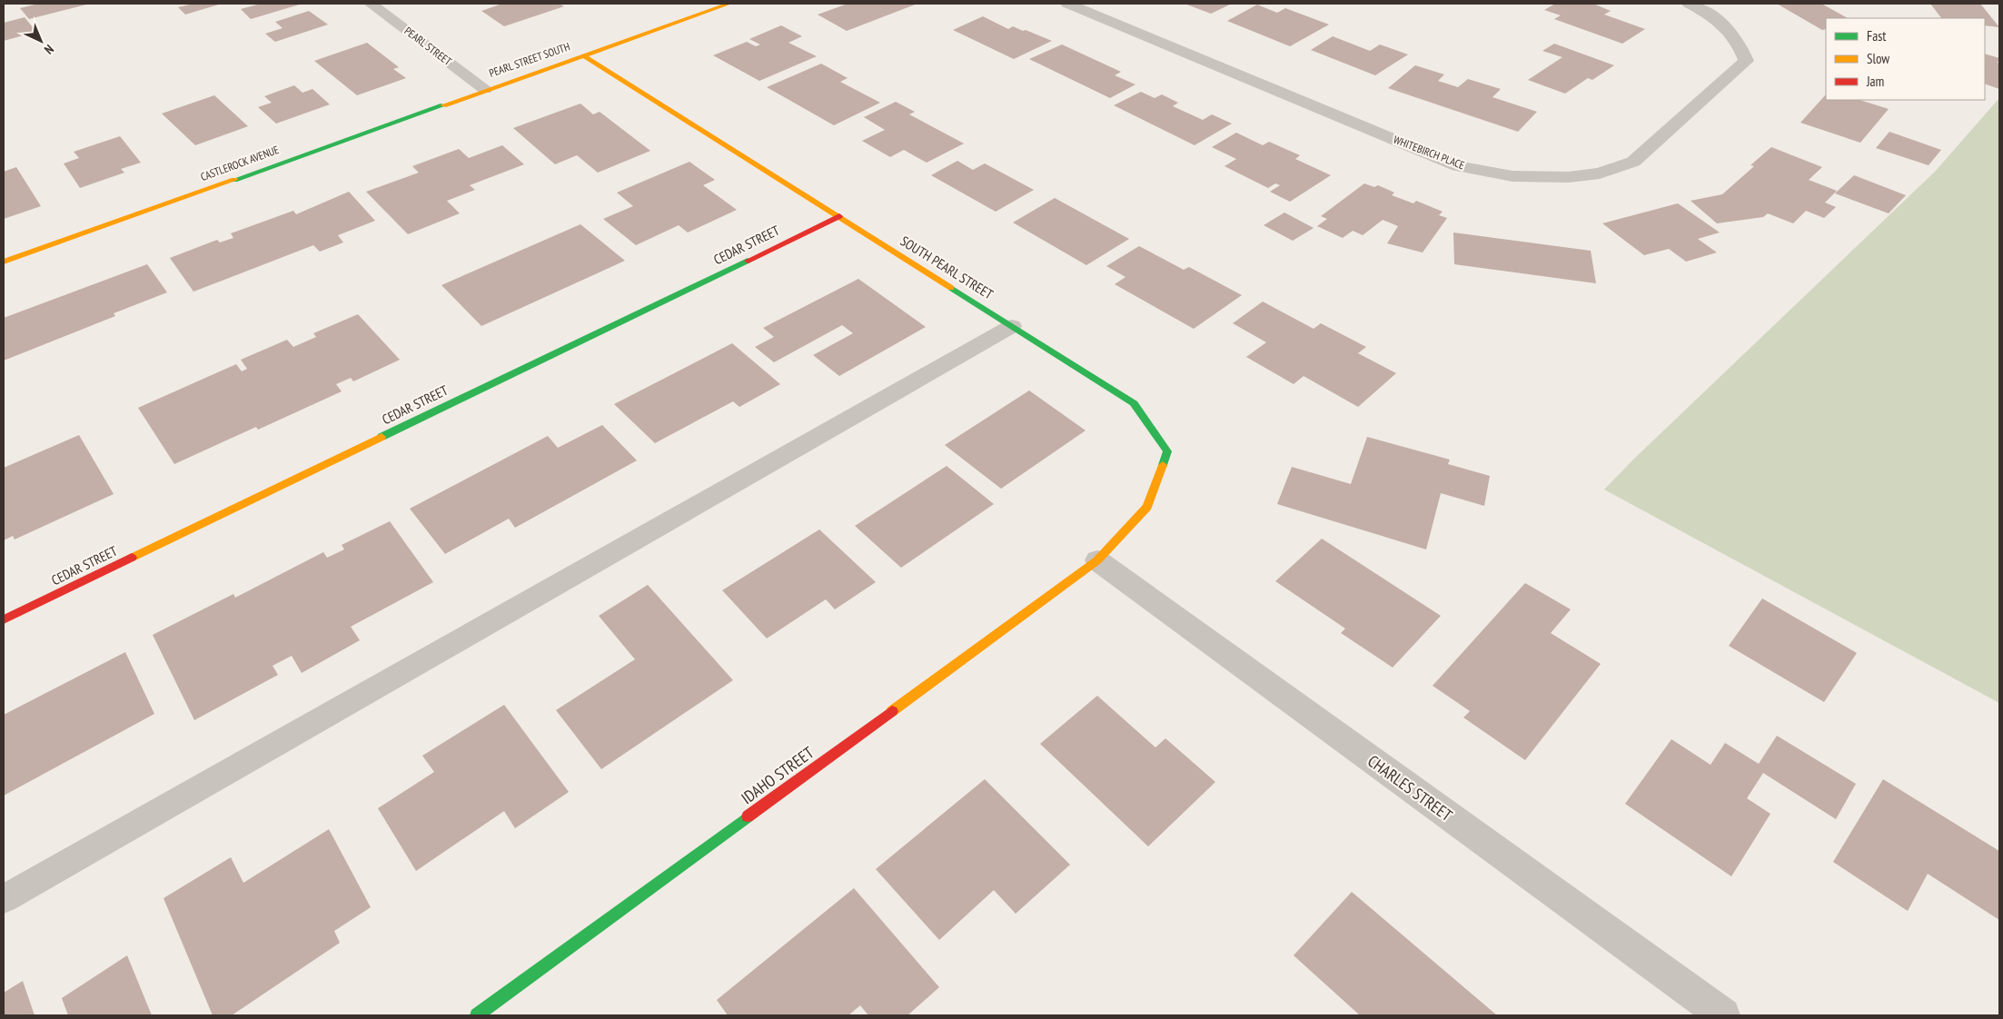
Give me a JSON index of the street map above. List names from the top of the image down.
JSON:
{
  "streets": {
    "street": [
      "PEARL STREET",
      "PEARL STREET SOUTH",
      "WHITEBIRCH PLACE",
      "CASTLEROCK AVENUE",
      "CEDAR STREET",
      "SOUTH PEARL STREET",
      "IDAHO STREET",
      "CHARLES STREET"
    ]
  },
  "crossings": [
    ["PEARL STREET", "PEARL STREET SOUTH"],
    ["PEARL STREET", "CASTLEROCK AVENUE"],
    ["PEARL STREET SOUTH", "CASTLEROCK AVENUE"],
    ["PEARL STREET SOUTH", "SOUTH PEARL STREET"],
    ["CEDAR STREET", "SOUTH PEARL STREET"],
    ["SOUTH PEARL STREET", "IDAHO STREET"],
    ["SOUTH PEARL STREET", "CHARLES STREET"],
    ["IDAHO STREET", "CHARLES STREET"]
  ],
  "legend": ["Fast", "Slow", "Jam"],
  "north": "bottom right"
}
